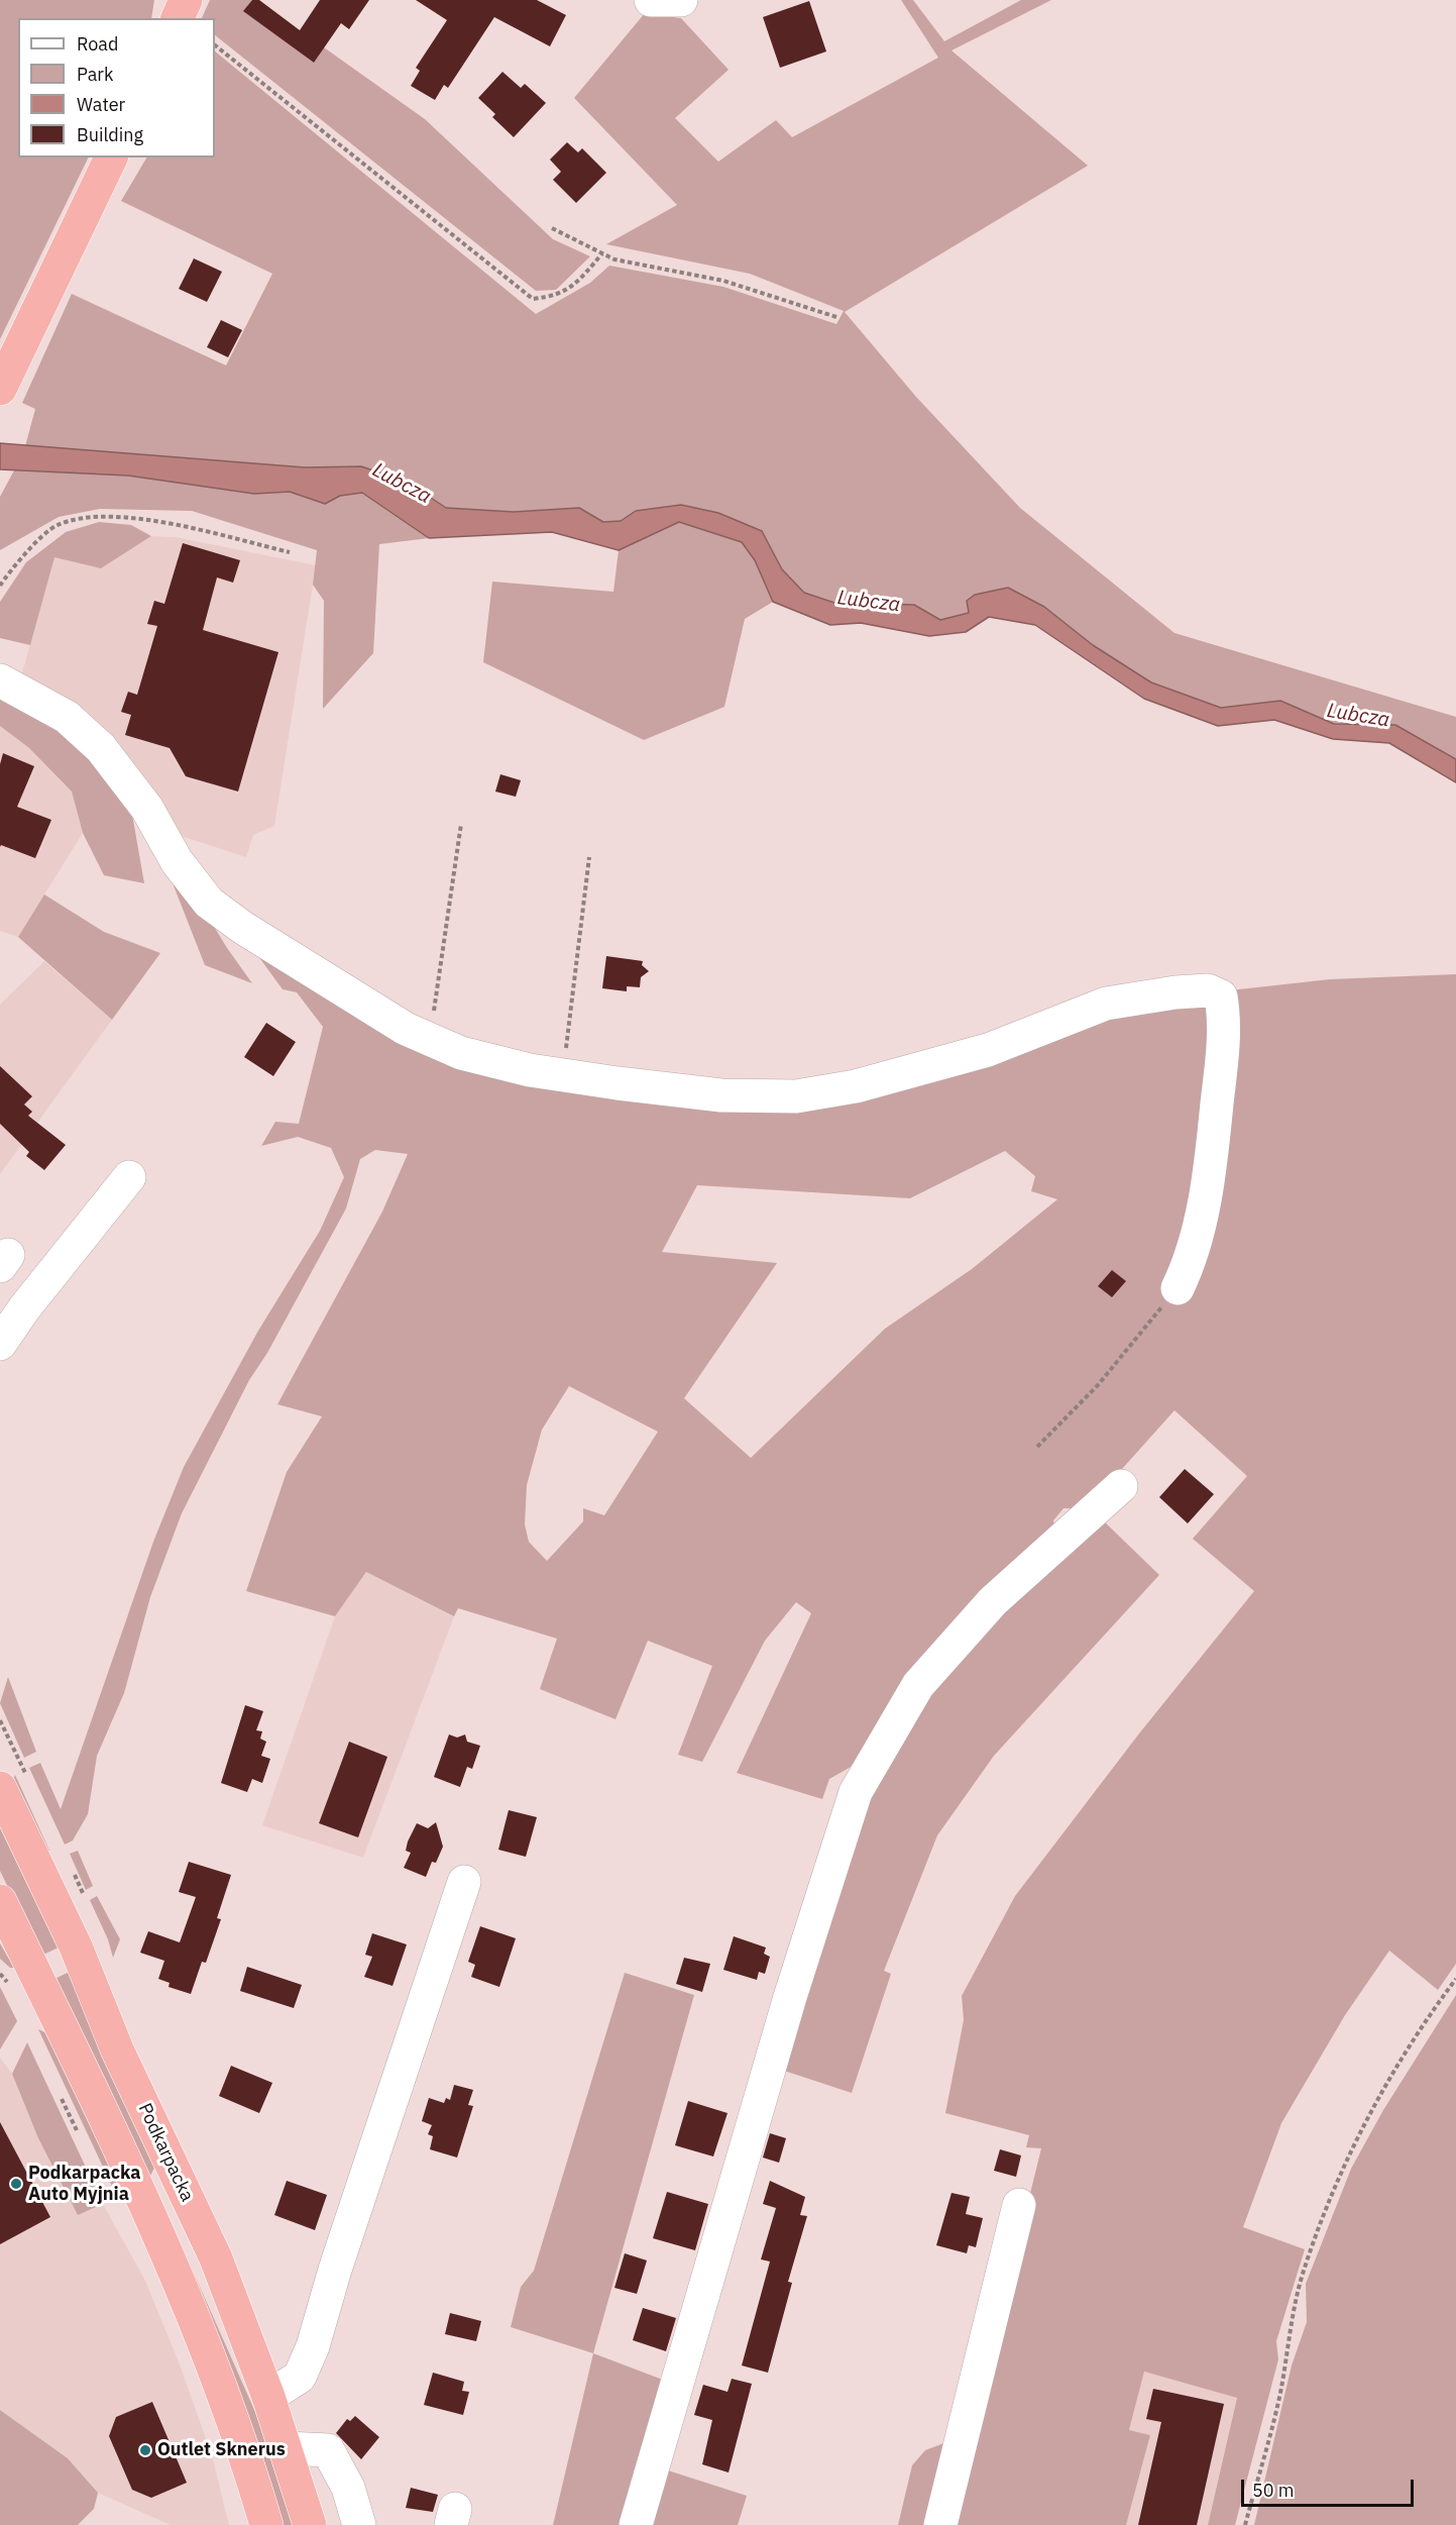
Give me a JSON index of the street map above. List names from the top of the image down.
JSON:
{
  "streets": {
    "highway": ["Podkarpacka"]
  },
  "water": ["Lubcza"],
  "places": ["Podkarpacka Auto Myjnia", "Outlet Sknerus"],
  "legend": [
    "Road",
    "Park",
    "Water",
    "Building"
  ],
  "scale_bar": "50 m"
}
